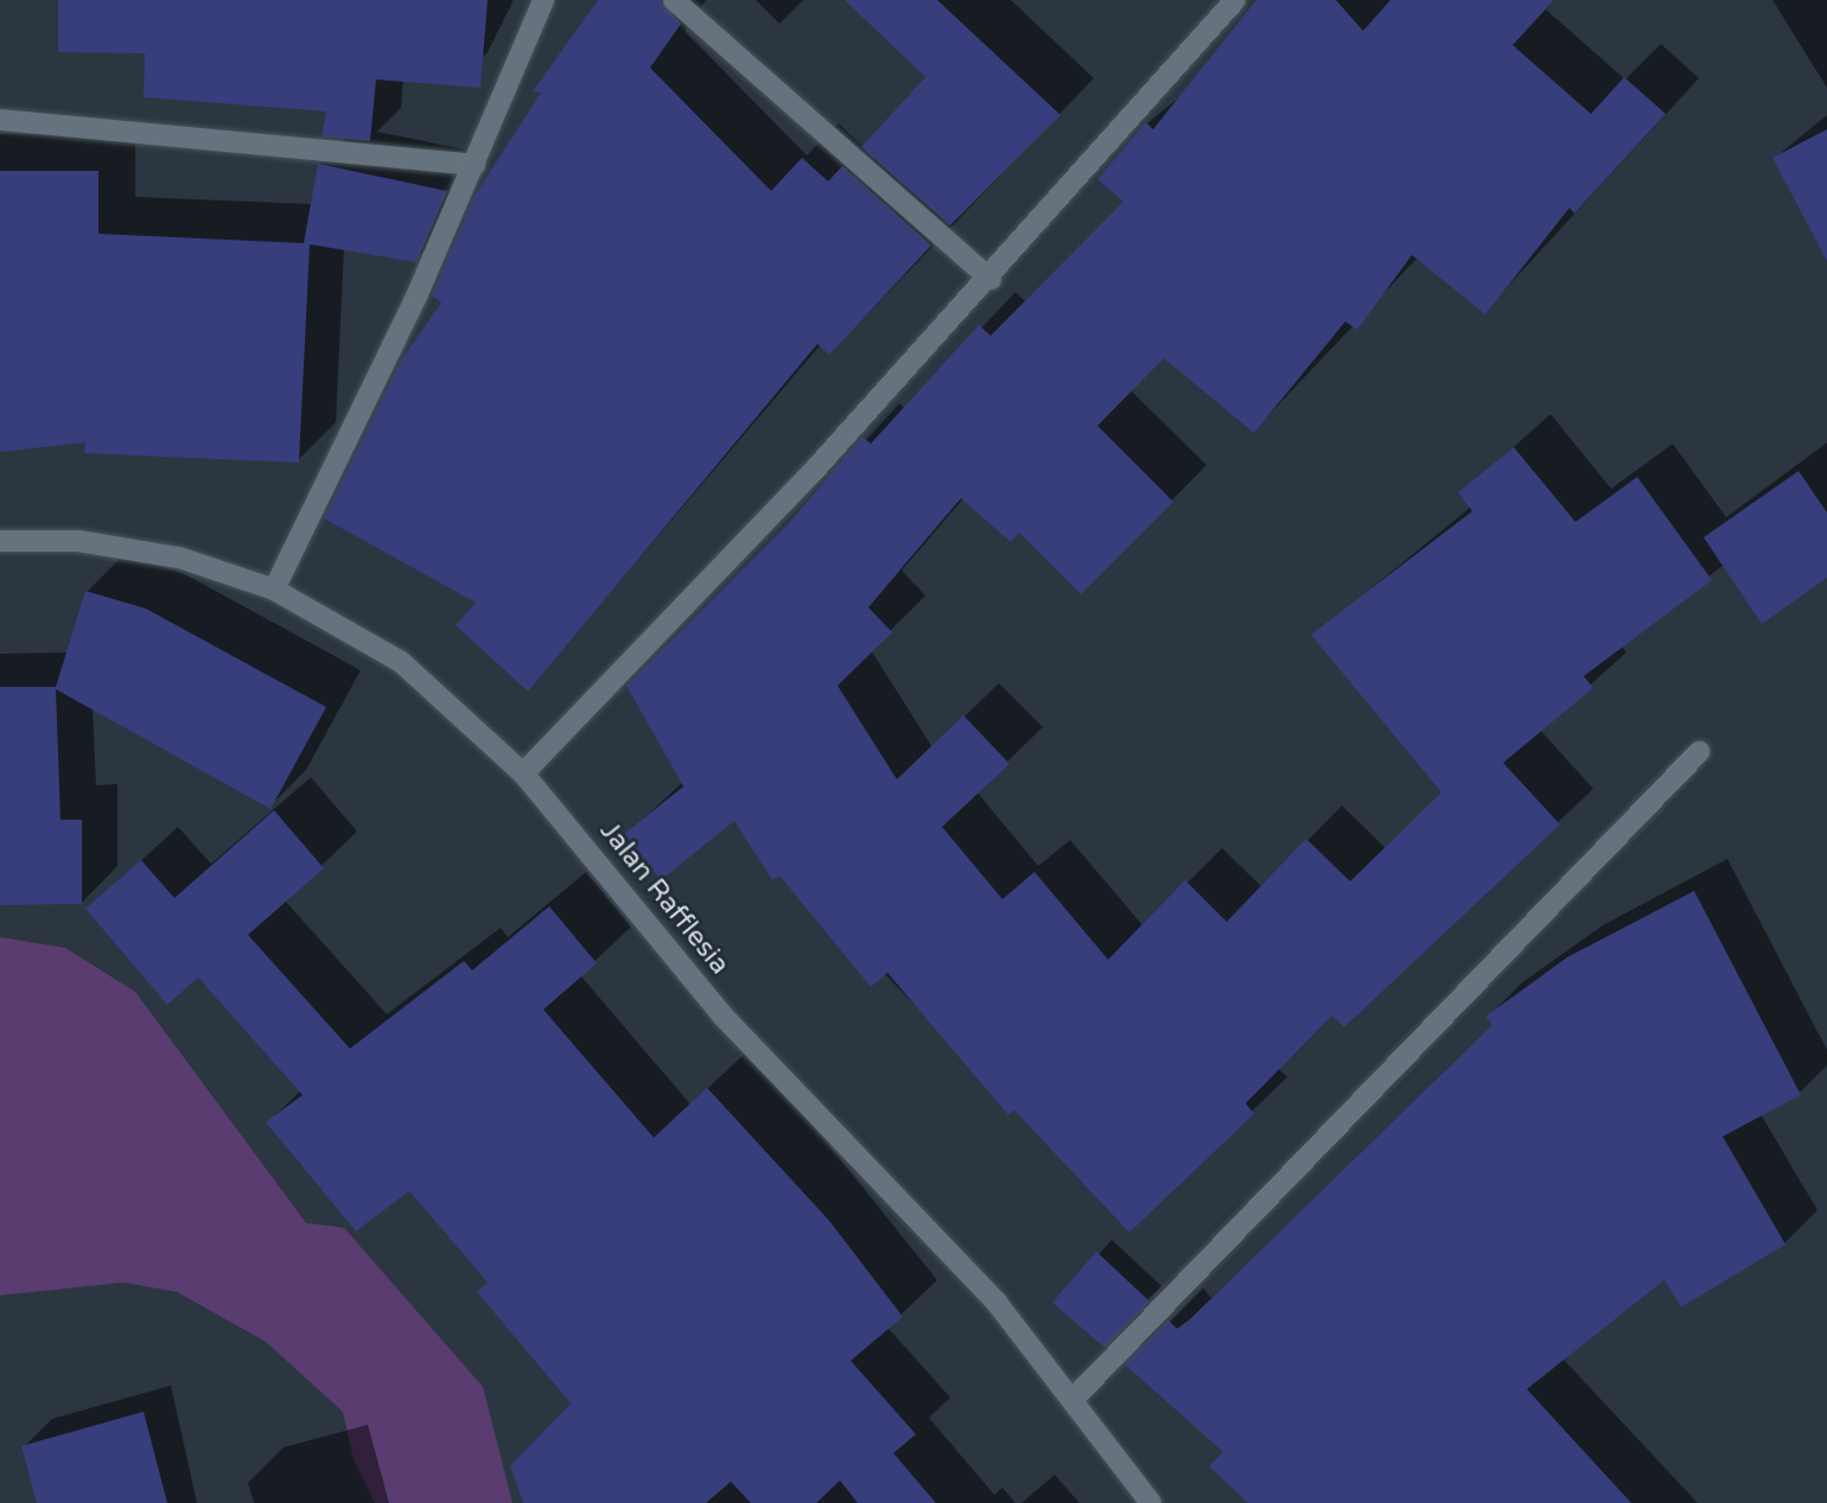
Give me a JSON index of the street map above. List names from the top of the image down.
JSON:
{
  "streets": {
    "street": ["Jalan Rafflesia"]
  }
}
